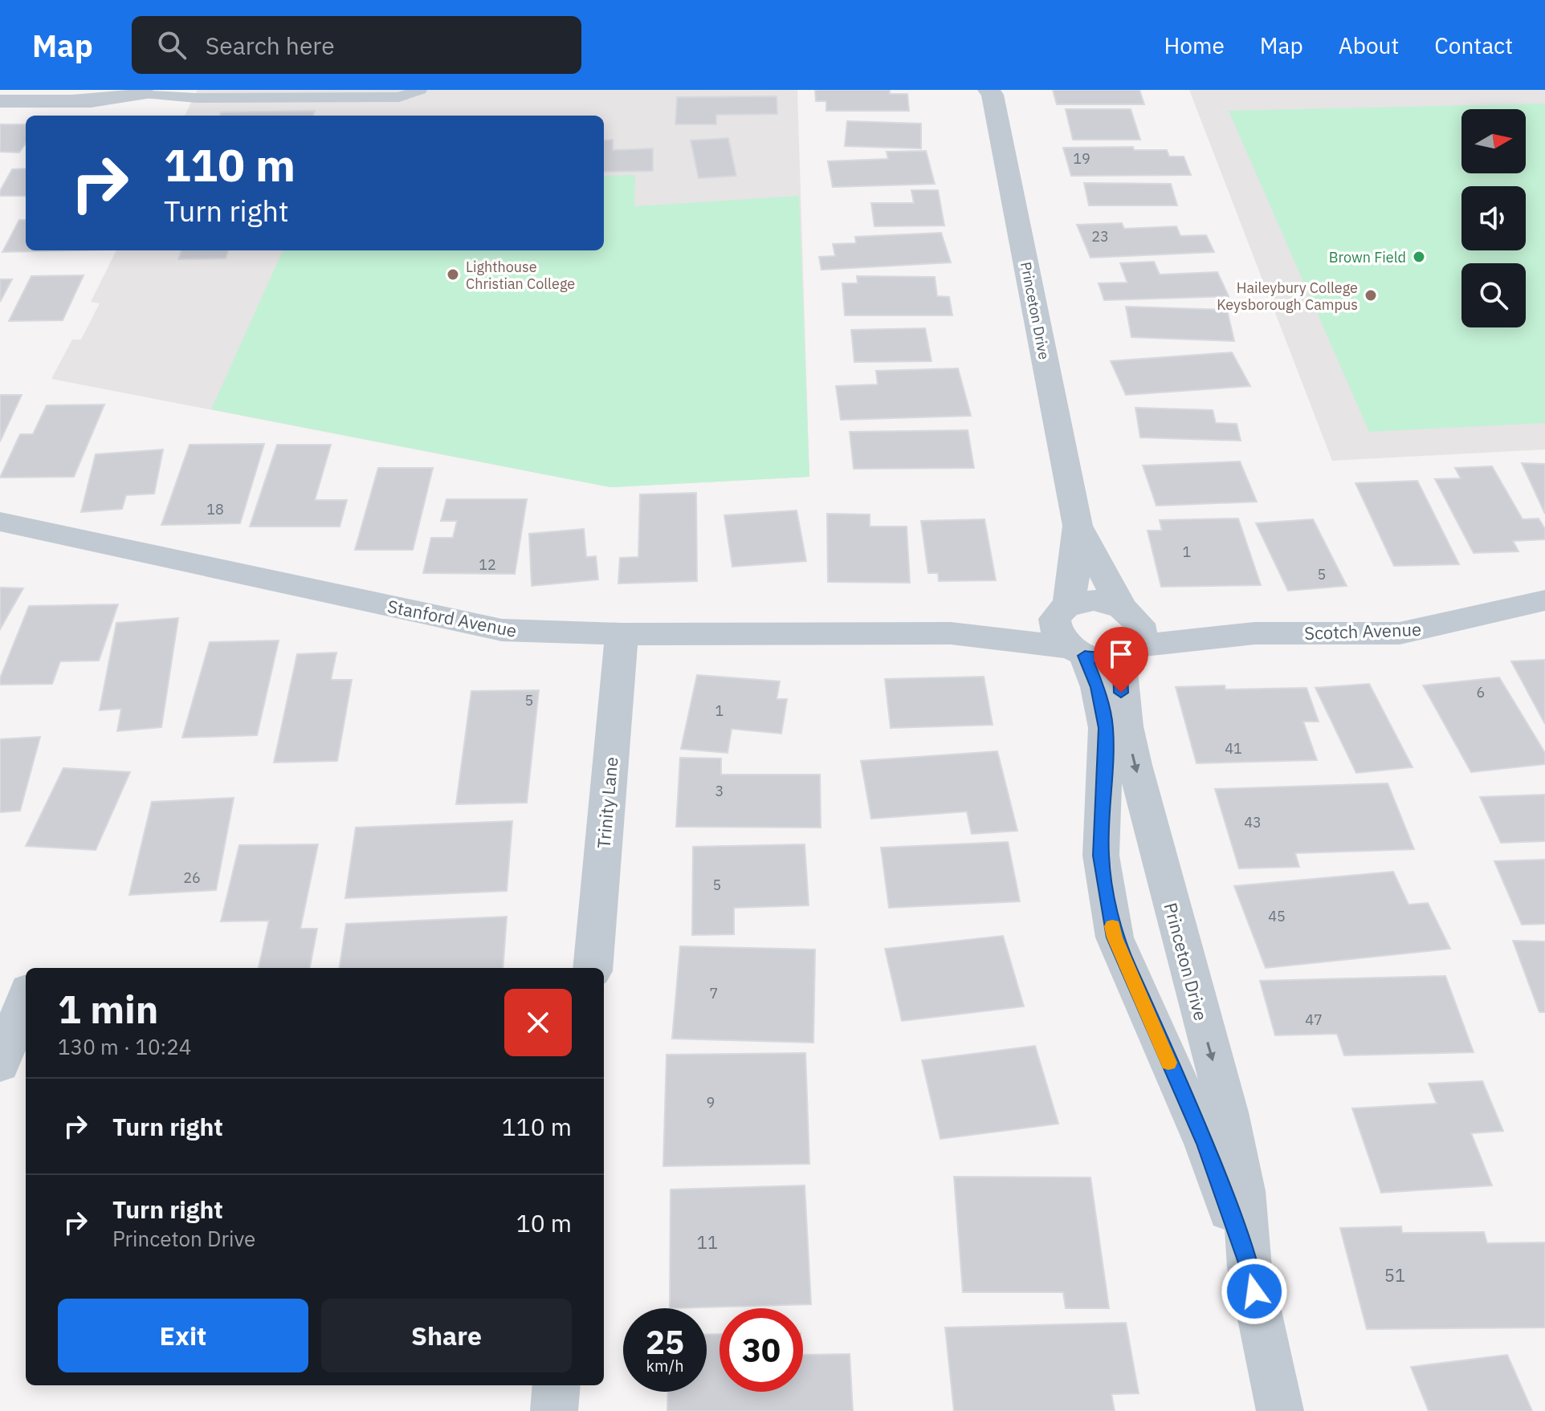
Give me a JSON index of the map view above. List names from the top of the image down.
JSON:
{
  "streets": {
    "street": [
      "Princeton Drive",
      "Stanford Avenue",
      "Scotch Avenue",
      "Trinity Lane"
    ]
  },
  "crossings": [
    ["Princeton Drive", "Stanford Avenue"],
    ["Princeton Drive", "Scotch Avenue"],
    ["Stanford Avenue", "Scotch Avenue"],
    ["Stanford Avenue", "Trinity Lane"]
  ],
  "places": ["Brown Field", "Lighthouse Christian College", "Haileybury College Keysborough Campus"],
  "house_numbers": [
    "19",
    "23",
    "18",
    "1",
    "12",
    "5",
    "6",
    "5",
    "1",
    "41",
    "3",
    "43",
    "26",
    "5",
    "45",
    "7",
    "47",
    "9",
    "11",
    "51"
  ],
  "north": "right",
  "page": {
    "header": "Map",
    "search": "Search here",
    "nav": [
      "Home",
      "Map",
      "About",
      "Contact"
    ],
    "turn": ["110 m", "Turn right"],
    "heading": ["1 min", "130 m · 10:24"],
    "list": [
      {
        "name": "Turn right",
        "value": "110 m"
      },
      {
        "name": "Turn right",
        "note": "Princeton Drive",
        "value": "10 m"
      }
    ],
    "buttons": ["Exit", "Share"],
    "speed": "25 km/h",
    "limit": "30"
  }
}
